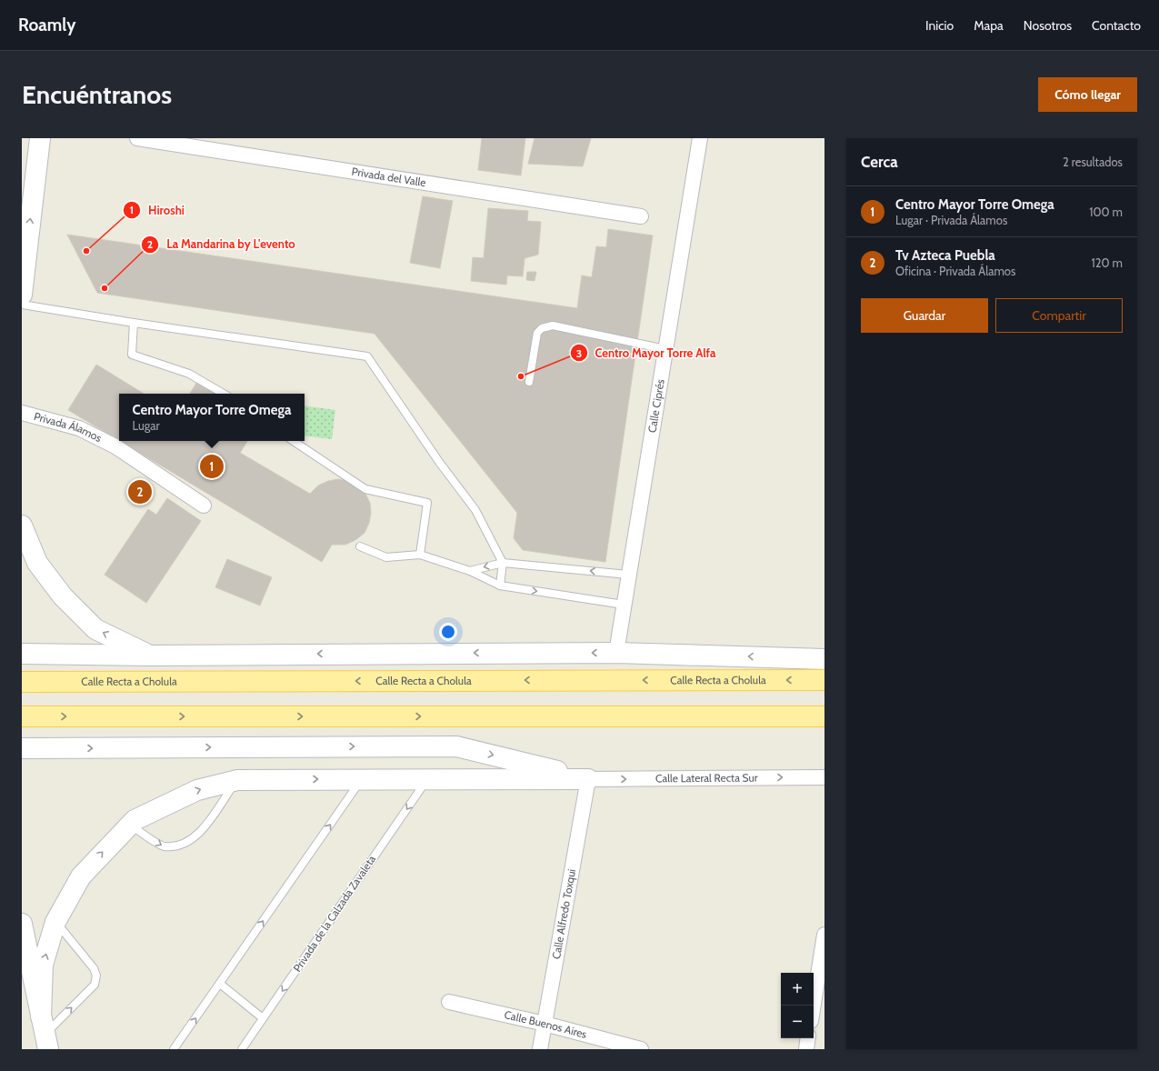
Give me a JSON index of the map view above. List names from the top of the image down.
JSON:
{
  "streets": {
    "main road": ["Calle Recta a Cholula"],
    "street": [
      "Privada del Valle",
      "Calle Ciprés",
      "Privada Álamos",
      "Calle Lateral Recta Sur",
      "Calle Alfredo Toxqui",
      "Calle Buenos Aires"
    ],
    "lane": ["Privada de la Calzada Zavaleta"]
  },
  "crossings": [
    ["Calle Lateral Recta Sur", "Calle Alfredo Toxqui"],
    ["Calle Alfredo Toxqui", "Calle Buenos Aires"]
  ],
  "one_way": ["Calle Lateral Recta Sur"],
  "places": ["Hiroshi", "La Mandarina by L'evento", "Centro Mayor Torre Alfa"],
  "page": {
    "header": "Roamly",
    "nav": [
      "Inicio",
      "Mapa",
      "Nosotros",
      "Contacto"
    ],
    "buttons": [
      "Cómo llegar",
      ["Guardar", "Compartir"]
    ],
    "title": "Encuéntranos",
    "heading": ["Cerca", "2 resultados"],
    "list": [
      {
        "mark": "1",
        "name": "Centro Mayor Torre Omega",
        "note": "Lugar · Privada Álamos",
        "value": "100 m"
      },
      {
        "mark": "2",
        "name": "Tv Azteca Puebla",
        "note": "Oficina · Privada Álamos",
        "value": "120 m"
      }
    ],
    "popup": ["Centro Mayor Torre Omega", "Lugar"],
    "pins": ["1", "2"],
    "map_buttons": ["+", "−"]
  }
}
